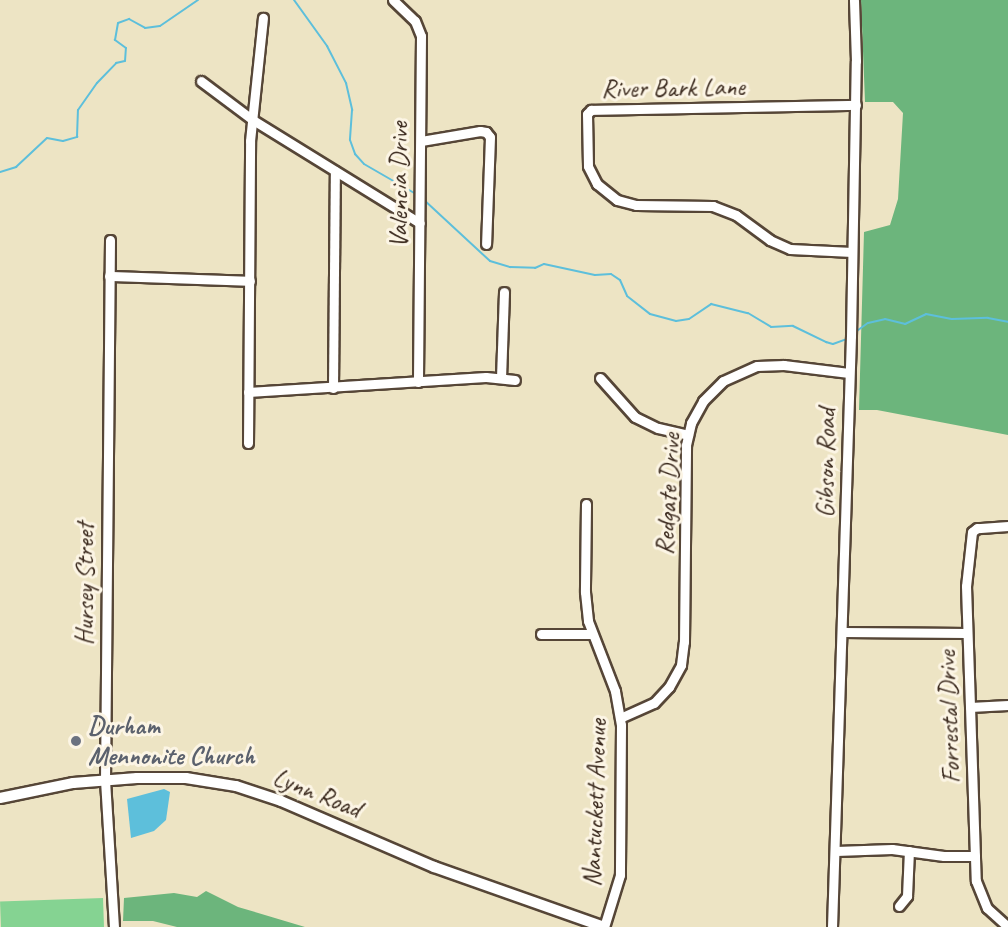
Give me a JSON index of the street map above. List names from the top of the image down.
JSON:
{
  "streets": {
    "street": [
      "River Bark Lane",
      "Valencia Drive",
      "Gibson Road",
      "Redgate Drive",
      "Hursey Street",
      "Forrestal Drive",
      "Lynn Road",
      "Nantuckett Avenue"
    ]
  },
  "crossings": [
    ["River Bark Lane", "Gibson Road"],
    ["Gibson Road", "Redgate Drive"],
    ["Redgate Drive", "Nantuckett Avenue"],
    ["Hursey Street", "Lynn Road"],
    ["Lynn Road", "Nantuckett Avenue"]
  ],
  "places": ["Durham Mennonite Church"]
}
